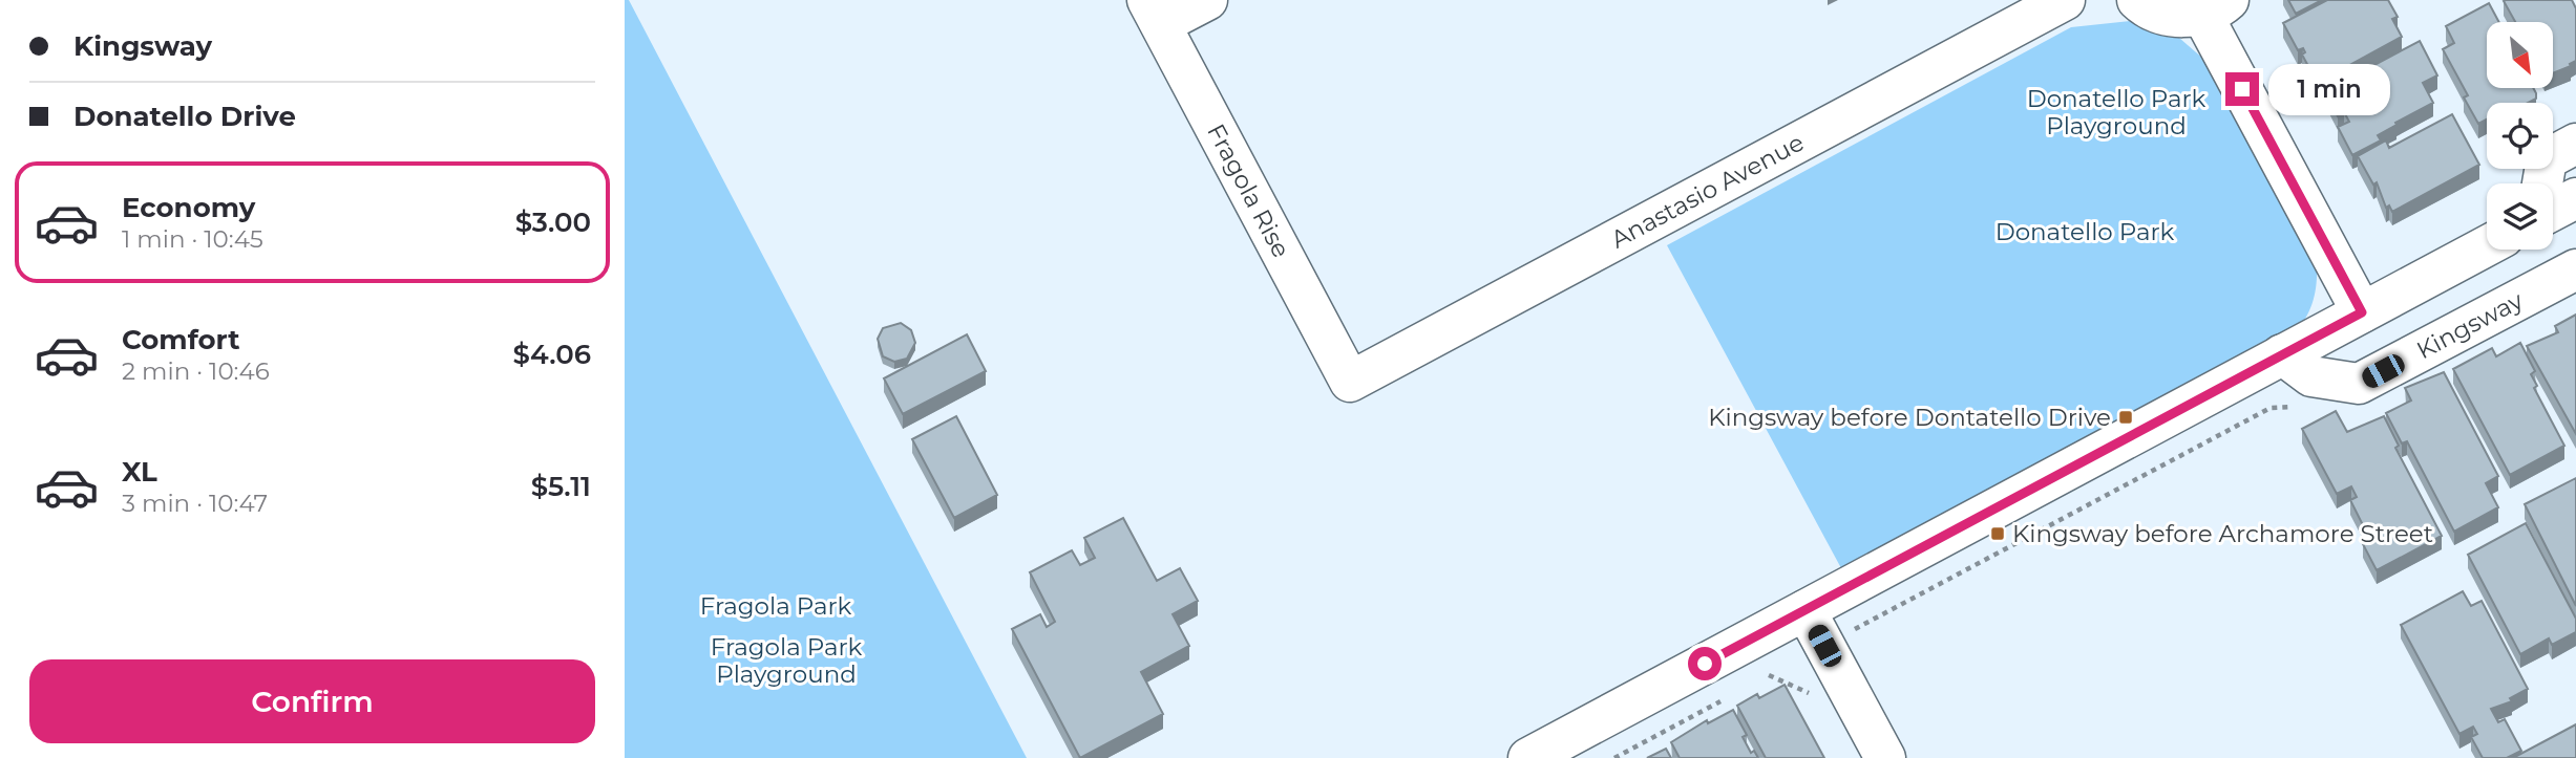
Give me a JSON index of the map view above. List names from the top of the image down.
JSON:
{
  "streets": {
    "street": ["Fragola Rise", "Anastasio Avenue", "Kingsway"]
  },
  "crossings": [
    ["Fragola Rise", "Anastasio Avenue"]
  ],
  "parks": [
    "Donatello Park Playground",
    "Donatello Park",
    "Fragola Park",
    "Fragola Park Playground"
  ],
  "places": {
    "transit": ["Kingsway before Dontatello Drive", "Kingsway before Archamore Street"]
  },
  "north": "bottom right",
  "page": {
    "banner": ["Kingsway", "Donatello Drive"],
    "bubble": "1 min",
    "list": [
      {
        "name": "Economy",
        "note": "1 min · 10:45",
        "value": "$3.00"
      },
      {
        "name": "Comfort",
        "note": "2 min · 10:46",
        "value": "$4.06"
      },
      {
        "name": "XL",
        "note": "3 min · 10:47",
        "value": "$5.11"
      }
    ],
    "buttons": "Confirm"
  }
}
